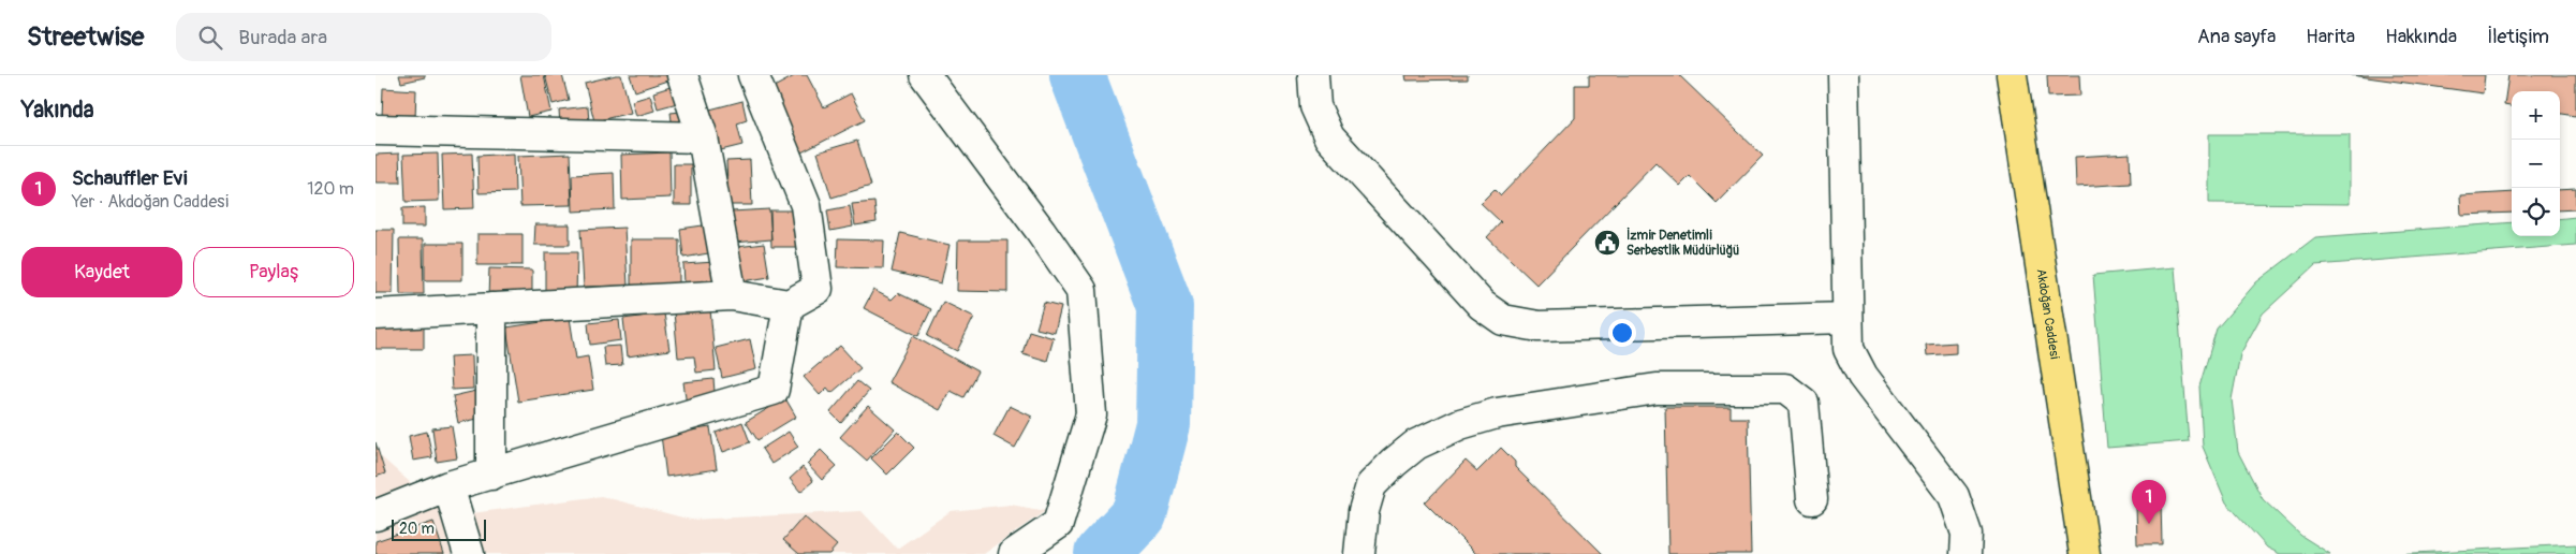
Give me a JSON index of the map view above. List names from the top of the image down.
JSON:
{
  "streets": {
    "main road": ["Akdoğan Caddesi"]
  },
  "places": {
    "public building": ["İzmir Denetimli Serbestlik Müdürlüğü"]
  },
  "scale_bar": "20 m",
  "page": {
    "header": "Streetwise",
    "search": "Burada ara",
    "nav": [
      "Ana sayfa",
      "Harita",
      "Hakkında",
      "İletişim"
    ],
    "heading": "Yakında",
    "map_buttons": ["+", "−"],
    "list": [
      {
        "mark": "1",
        "name": "Schauffler Evi",
        "note": "Yer · Akdoğan Caddesi",
        "value": "120 m"
      }
    ],
    "buttons": ["Kaydet", "Paylaş"],
    "pins": "1",
    "scale": "20 m"
  }
}
